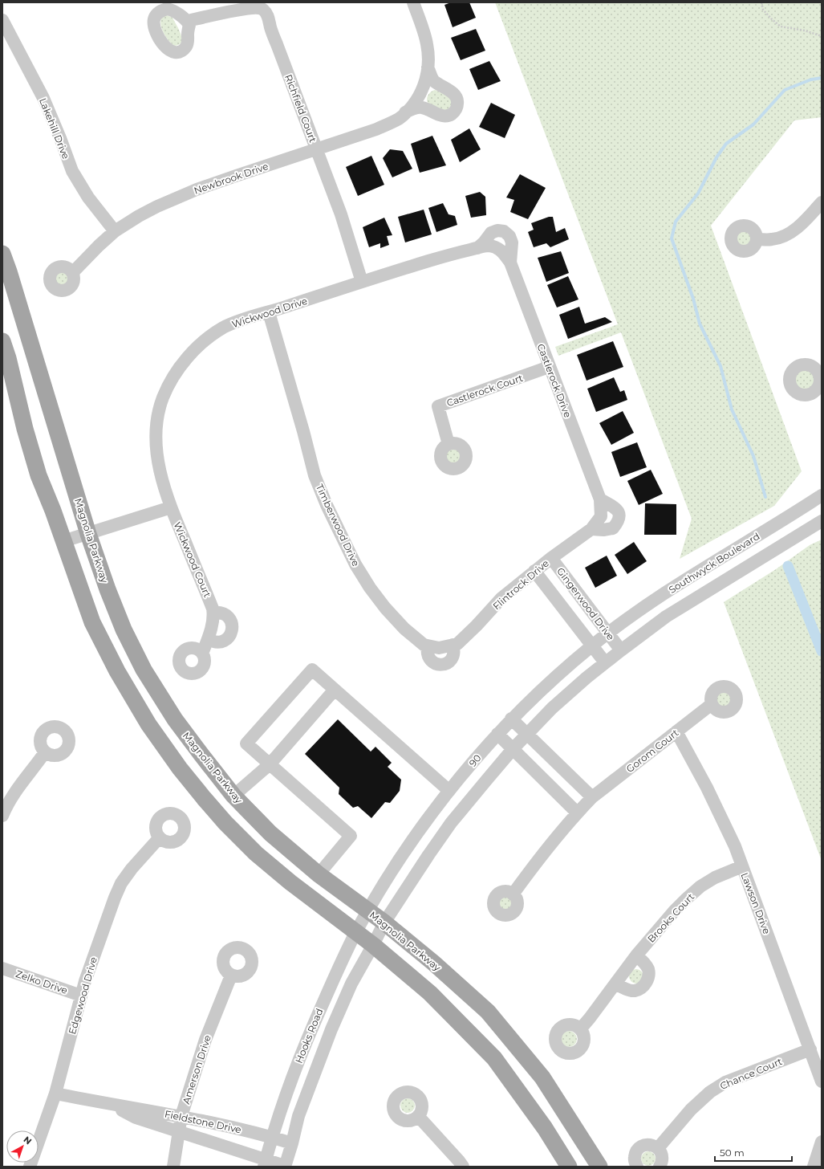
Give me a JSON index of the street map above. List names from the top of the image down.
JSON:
{
  "streets": {
    "main road": ["Magnolia Parkway"],
    "street": [
      "Richfield Court",
      "Lakehill Drive",
      "Newbrook Drive",
      "Wickwood Drive",
      "Castlerock Drive",
      "Castlerock Court",
      "Timberwood Drive",
      "Wickwood Court",
      "Southwyck Boulevard",
      "Flintrock Drive",
      "Gingerwood Drive",
      "Gorom Court",
      "90",
      "Lawson Drive",
      "Brooks Court",
      "Zelko Drive",
      "Edgewood Drive",
      "Hooks Road",
      "Amerson Drive",
      "Chance Court",
      "Fieldstone Drive"
    ]
  },
  "crossings": [
    ["Richfield Court", "Newbrook Drive"],
    ["Richfield Court", "Wickwood Drive"],
    ["Lakehill Drive", "Newbrook Drive"],
    ["Wickwood Drive", "Castlerock Drive"],
    ["Wickwood Drive", "Timberwood Drive"],
    ["Wickwood Drive", "Wickwood Court"],
    ["Castlerock Drive", "Castlerock Court"],
    ["Castlerock Drive", "Flintrock Drive"],
    ["Timberwood Drive", "Flintrock Drive"],
    ["Magnolia Parkway", "90"],
    ["Magnolia Parkway", "Hooks Road"],
    ["Southwyck Boulevard", "Gingerwood Drive"],
    ["Southwyck Boulevard", "90"],
    ["Flintrock Drive", "Gingerwood Drive"],
    ["Gingerwood Drive", "90"],
    ["Gorom Court", "Lawson Drive"],
    ["90", "Hooks Road"],
    ["Lawson Drive", "Brooks Court"],
    ["Lawson Drive", "Chance Court"],
    ["Zelko Drive", "Edgewood Drive"],
    ["Edgewood Drive", "Fieldstone Drive"],
    ["Hooks Road", "Fieldstone Drive"],
    ["Amerson Drive", "Fieldstone Drive"]
  ],
  "scale_bar": "50 m",
  "north": "top right"
}
